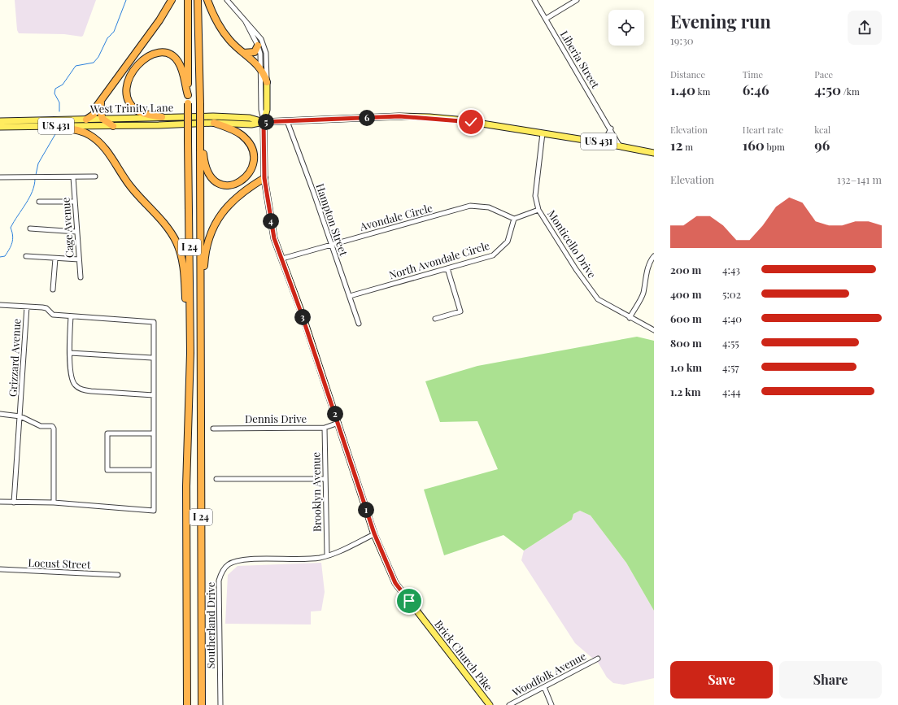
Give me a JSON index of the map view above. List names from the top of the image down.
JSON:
{
  "streets": {
    "highway": ["I 24"],
    "main road": ["West Trinity Lane", "US 431", "Brick Church Pike"],
    "street": [
      "Liberia Street",
      "Avondale Circle",
      "Hampton Street",
      "Cage Avenue",
      "Monticello Drive",
      "North Avondale Circle",
      "Grizzard Avenue",
      "Dennis Drive",
      "Brooklyn Avenue",
      "Locust Street",
      "Southerland Drive",
      "Woodfolk Avenue"
    ]
  },
  "crossings": [
    ["Liberia Street", "West Trinity Lane"],
    ["West Trinity Lane", "Hampton Street"],
    ["West Trinity Lane", "Monticello Drive"],
    ["West Trinity Lane", "Brick Church Pike"],
    ["Avondale Circle", "Hampton Street"],
    ["Avondale Circle", "North Avondale Circle"],
    ["Avondale Circle", "Brick Church Pike"],
    ["Hampton Street", "North Avondale Circle"],
    ["Dennis Drive", "Brooklyn Avenue"],
    ["Dennis Drive", "Brick Church Pike"],
    ["Brooklyn Avenue", "Southerland Drive"],
    ["Southerland Drive", "Brick Church Pike"]
  ],
  "page": {
    "heading": ["Evening run", "19:30"],
    "stats": [
      ["Distance", "1.40 km"],
      ["Time", "6:46"],
      ["Pace", "4:50 /km"],
      ["Elevation", "12 m"],
      ["Heart rate", "160 bpm"],
      ["kcal", "96"]
    ],
    "pins": [
      "6",
      "5",
      "4",
      "3",
      "2",
      "1"
    ],
    "chart": ["Elevation", "132–141 m"],
    "list": [
      {
        "name": "200 m",
        "note": "4:43"
      },
      {
        "name": "400 m",
        "note": "5:02"
      },
      {
        "name": "600 m",
        "note": "4:40"
      },
      {
        "name": "800 m",
        "note": "4:55"
      },
      {
        "name": "1.0 km",
        "note": "4:57"
      },
      {
        "name": "1.2 km",
        "note": "4:44"
      }
    ],
    "buttons": ["Save", "Share"]
  }
}
